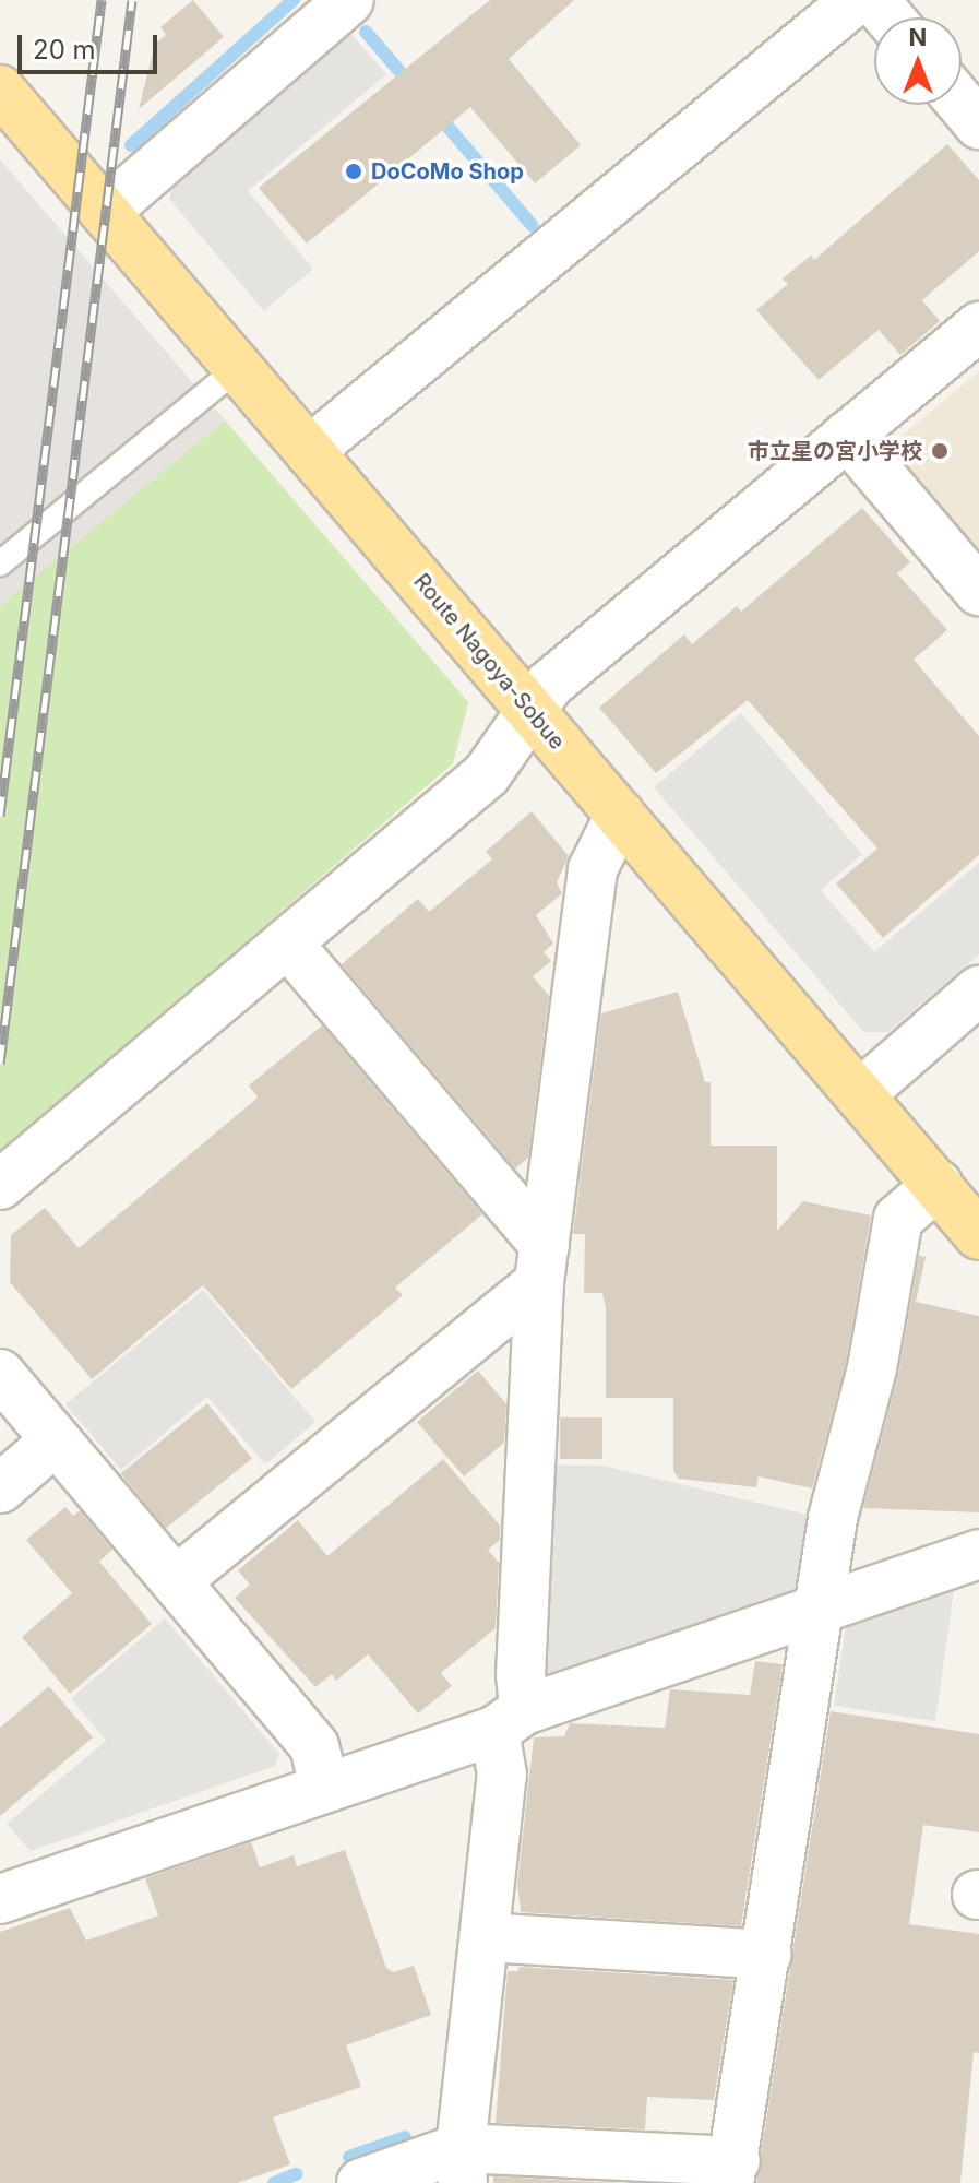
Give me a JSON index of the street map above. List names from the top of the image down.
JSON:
{
  "streets": {
    "main road": ["Route Nagoya-Sobue"]
  },
  "places": ["DoCoMo Shop", "市立星の宮小学校"],
  "scale_bar": "20 m",
  "north": "top"
}
